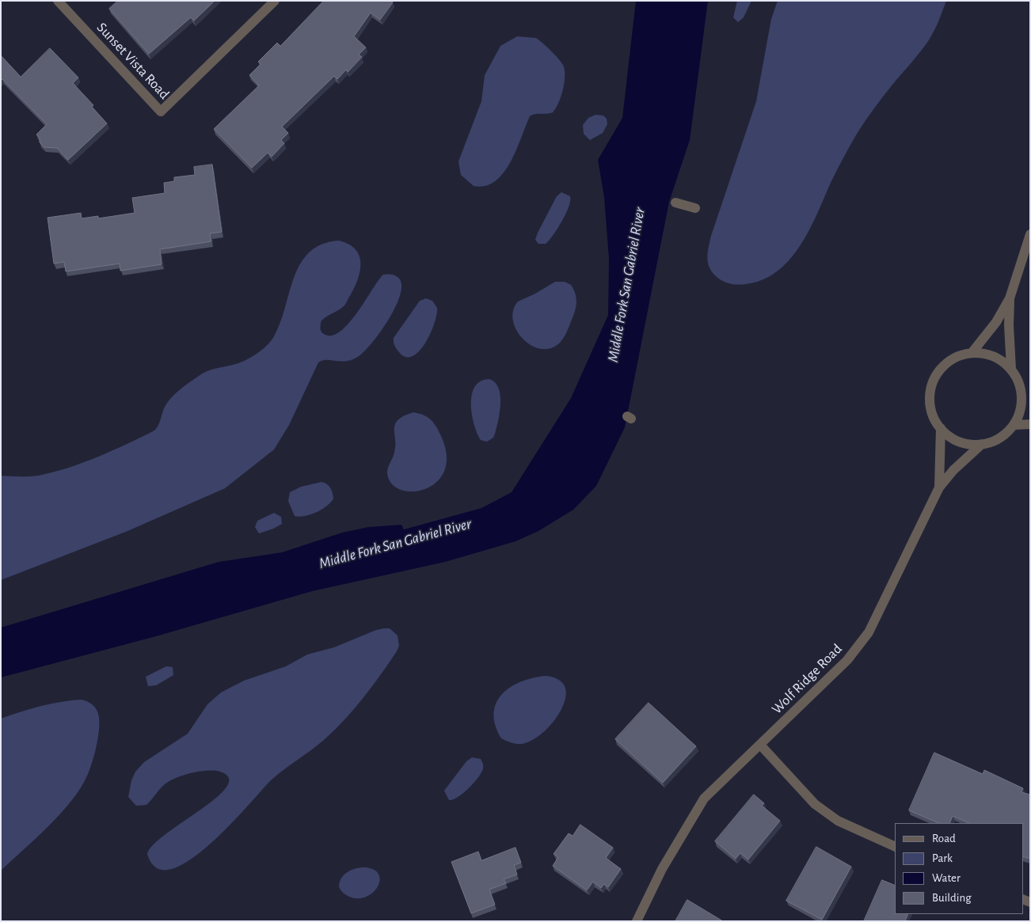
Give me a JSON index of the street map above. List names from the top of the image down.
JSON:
{
  "streets": {
    "street": ["Sunset Vista Road", "Wolf Ridge Road"]
  },
  "water": ["Middle Fork San Gabriel River"],
  "legend": [
    "Road",
    "Park",
    "Water",
    "Building"
  ]
}
